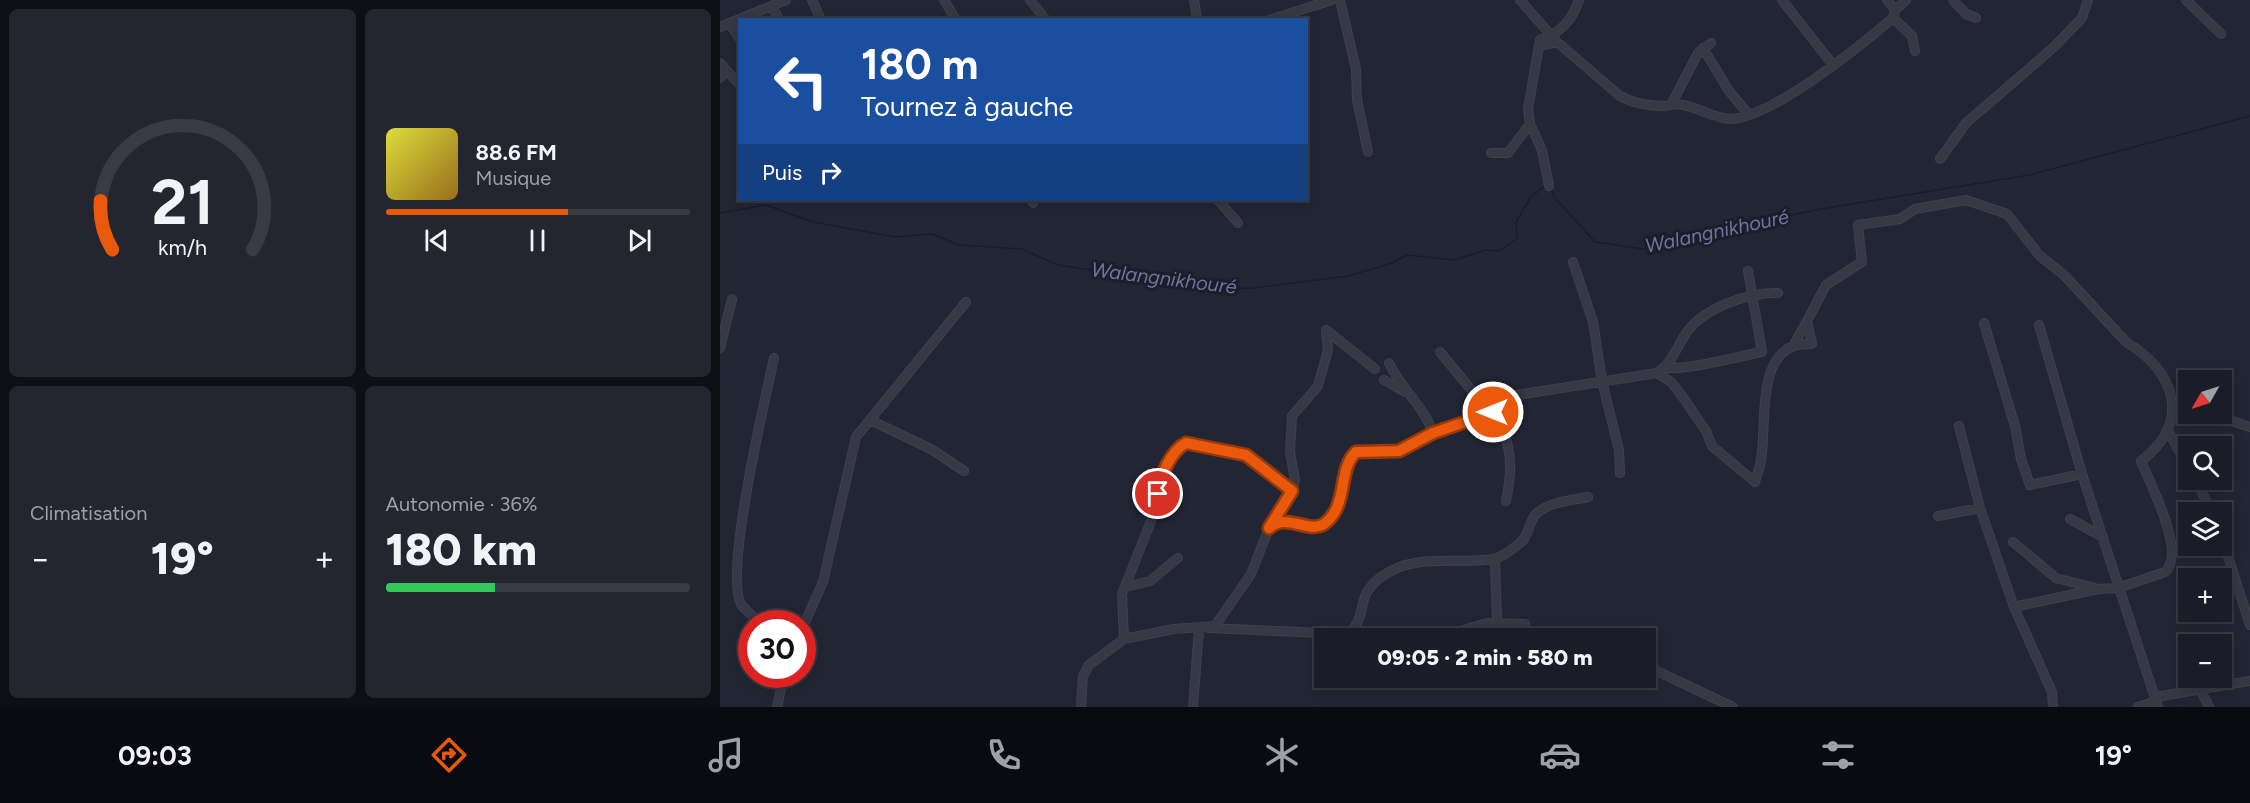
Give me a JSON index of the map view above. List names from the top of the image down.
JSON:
{
  "water": ["Walangnikhouré"],
  "north": "bottom left",
  "page": {
    "turn": ["180 m", "Tournez à gauche"],
    "song": ["88.6 FM", "Musique"],
    "then": "Puis",
    "map_buttons": ["+", "−"],
    "tile": [
      "Climatisation",
      ["Autonomie · 36%", "180 km"]
    ],
    "heat": ["−", "19°", "+"],
    "limit": "30",
    "trip": "09:05 · 2 min · 580 m",
    "tabs": ["09:03", "19°"],
    "gauge": ["21", "km/h"]
  }
}
